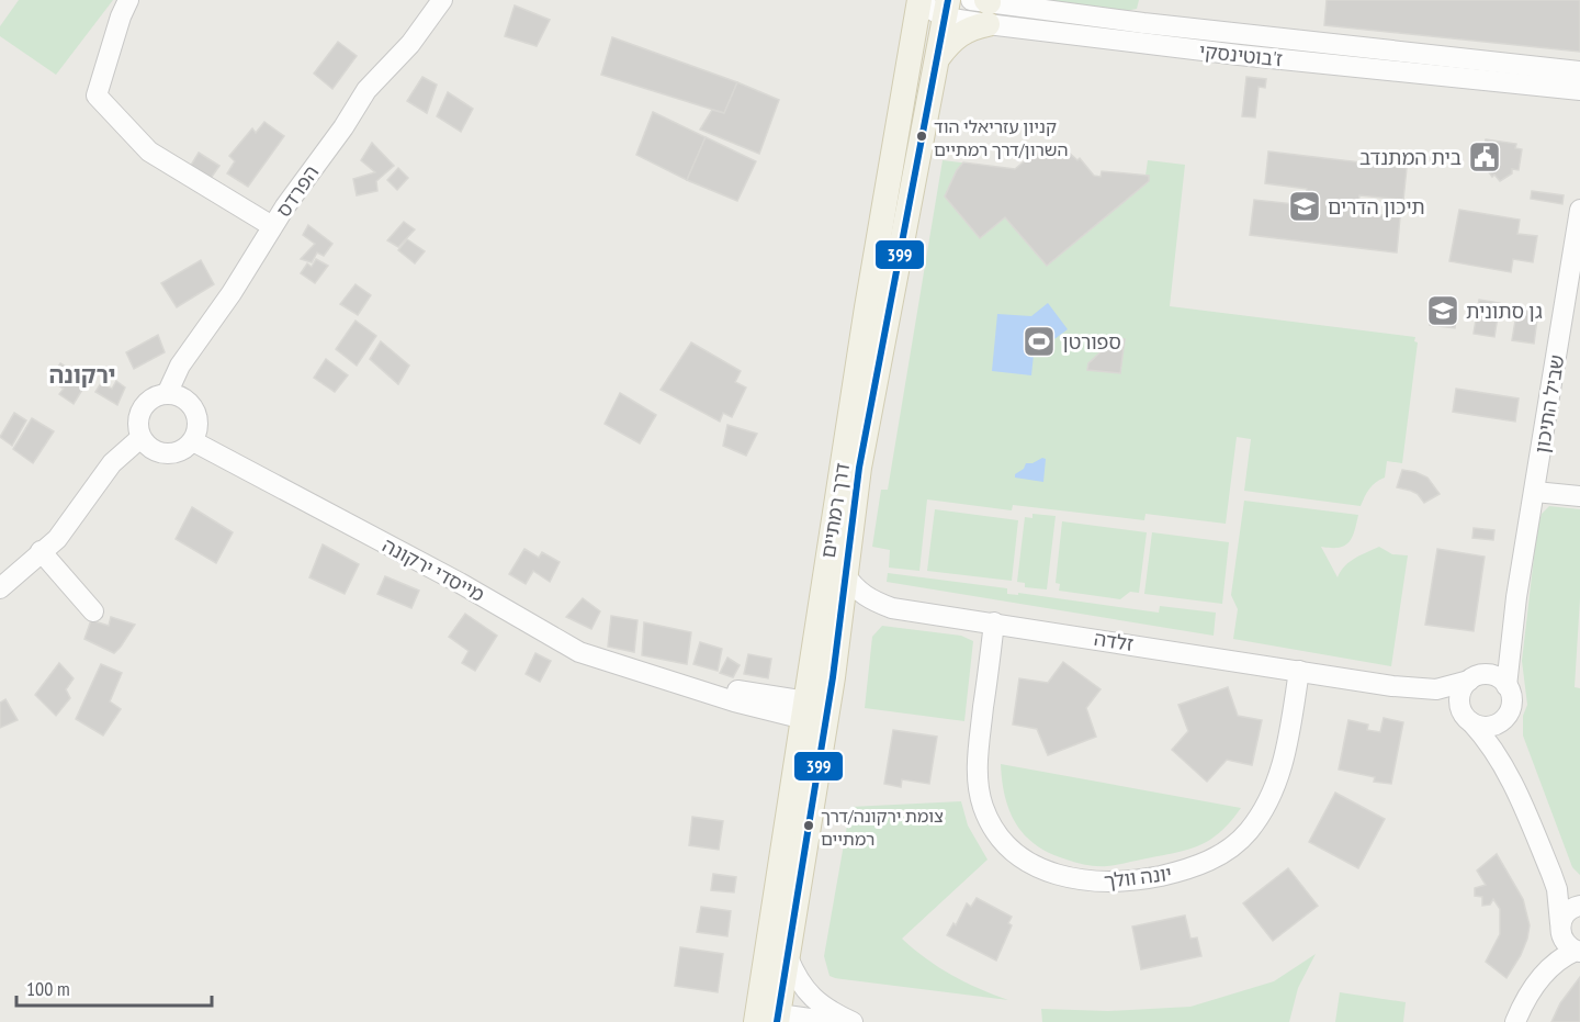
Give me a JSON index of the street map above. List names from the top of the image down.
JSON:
{
  "streets": {
    "main road": ["דרך רמתיים"],
    "street": [
      "ז'בוטינסקי",
      "הפרדס",
      "שביל התיכון",
      "מייסדי ירקונה",
      "זלדה",
      "יונה וולך"
    ]
  },
  "crossings": [
    ["ז'בוטינסקי", "דרך רמתיים"],
    ["הפרדס", "מייסדי ירקונה"],
    ["שביל התיכון", "זלדה"],
    ["דרך רמתיים", "מייסדי ירקונה"],
    ["דרך רמתיים", "זלדה"],
    ["זלדה", "יונה וולך"]
  ],
  "districts": ["ירקונה"],
  "places": {
    "other": ["קניון עזריאלי הוד השרון/דרך רמתיים", "צומת ירקונה/דרך רמתיים"],
    "public building": ["בית המתנדב"],
    "school or university": ["תיכון הדרים", "גן סתונית"],
    "sports": ["ספורטן"]
  },
  "lines": ["transit line 399"],
  "scale_bar": "100 m"
}
